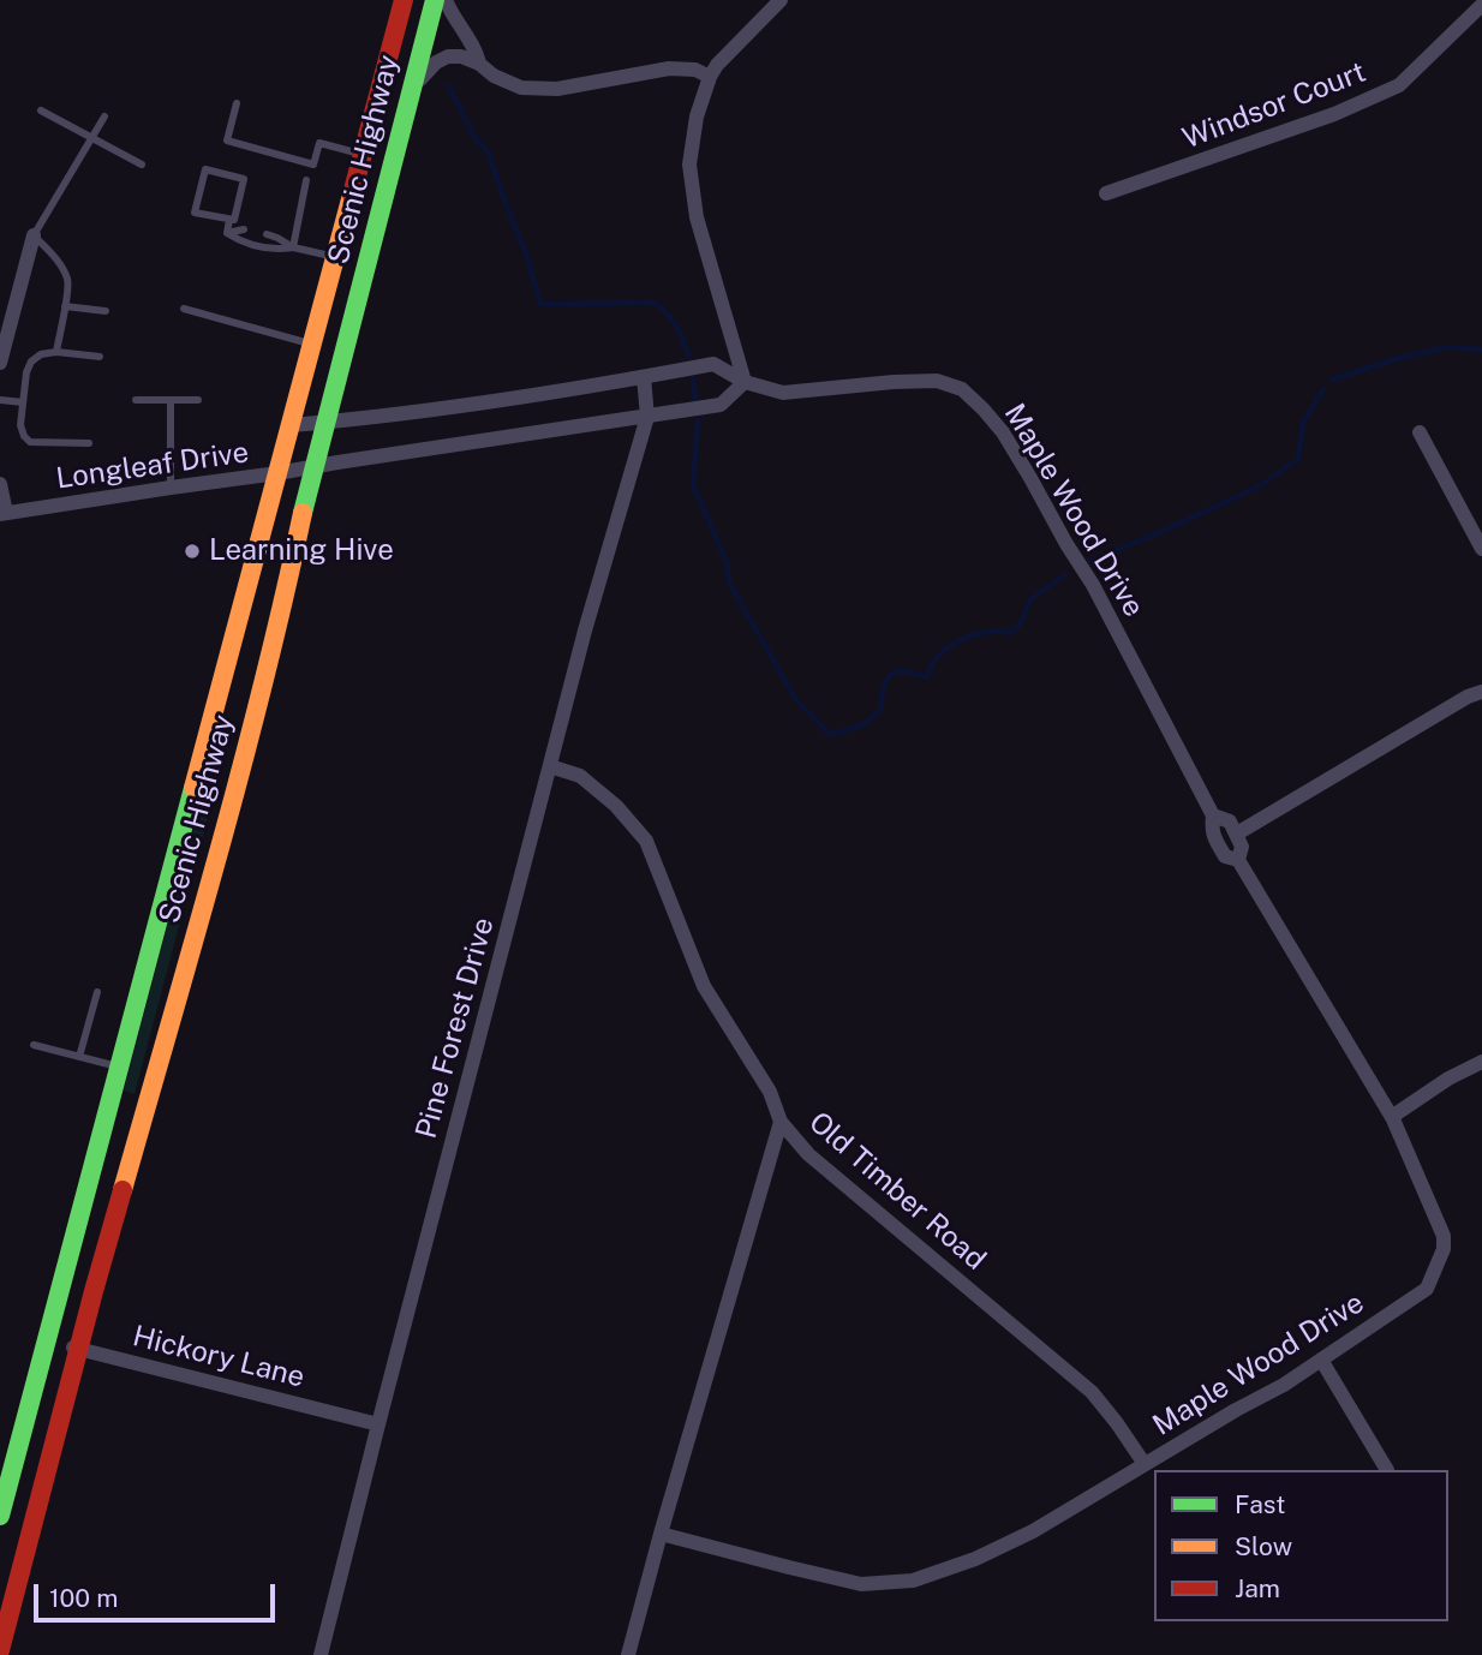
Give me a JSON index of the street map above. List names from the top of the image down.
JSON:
{
  "streets": {
    "highway": ["Scenic Highway"],
    "street": [
      "Windsor Court",
      "Longleaf Drive",
      "Maple Wood Drive",
      "Pine Forest Drive",
      "Old Timber Road",
      "Hickory Lane"
    ]
  },
  "crossings": [
    ["Scenic Highway", "Longleaf Drive"],
    ["Scenic Highway", "Maple Wood Drive"],
    ["Scenic Highway", "Hickory Lane"],
    ["Maple Wood Drive", "Old Timber Road"],
    ["Pine Forest Drive", "Old Timber Road"],
    ["Pine Forest Drive", "Hickory Lane"]
  ],
  "places": ["Learning Hive"],
  "legend": ["Fast", "Slow", "Jam"],
  "scale_bar": "100 m"
}
